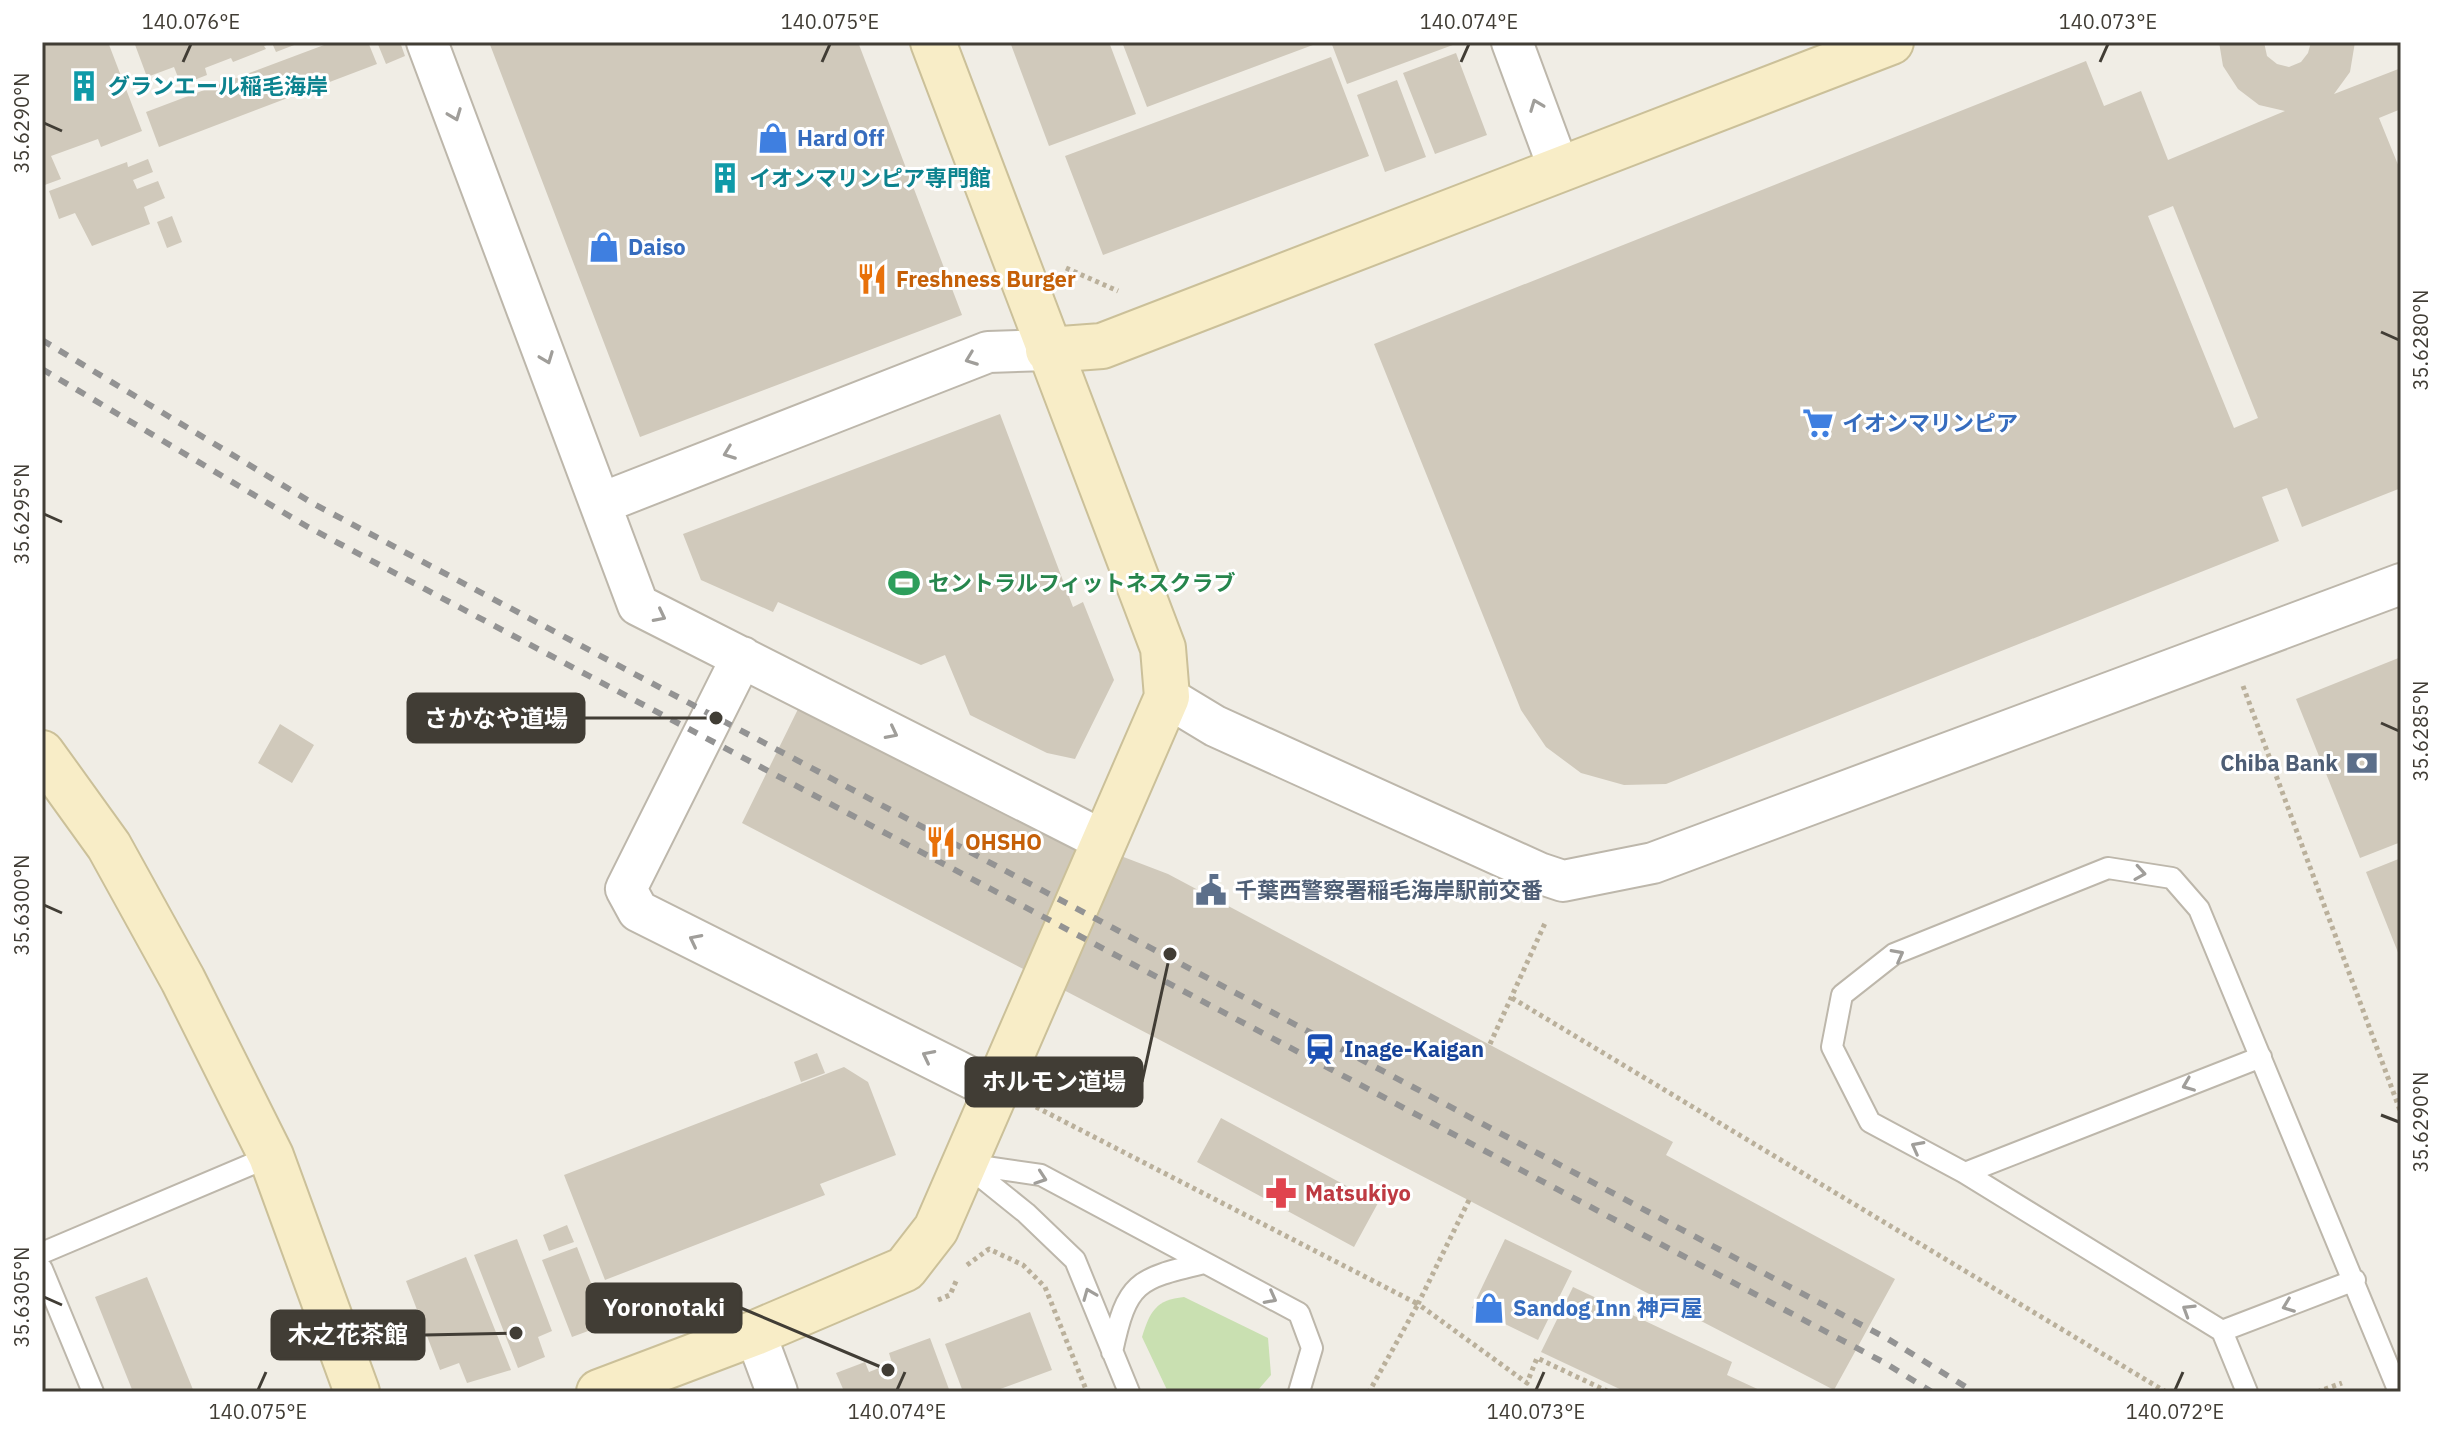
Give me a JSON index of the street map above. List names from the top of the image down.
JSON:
{
  "places": {
    "building": ["グランエール稲毛海岸", "イオンマリンピア専門館"],
    "shop": ["Hard Off", "Daiso", "Sandog Inn 神戸屋"],
    "restaurant": ["Freshness Burger", "OHSHO"],
    "supermarket": ["イオンマリンピア"],
    "sports": ["セントラルフィットネスクラブ"],
    "other": [
      "さかなや道場",
      "ホルモン道場",
      "木之花茶館",
      "Yoronotaki"
    ],
    "bank": ["Chiba Bank"],
    "public building": ["千葉西警察署稲毛海岸駅前交番"],
    "station": ["Inage-Kaigan"],
    "pharmacy": ["Matsukiyo"]
  },
  "coordinates": [
    "140.076°E",
    "140.075°E",
    "140.074°E",
    "140.073°E",
    "35.6290°N",
    "35.6280°N",
    "35.6295°N",
    "35.6285°N",
    "35.6300°N",
    "35.6305°N",
    "140.072°E"
  ]
}
